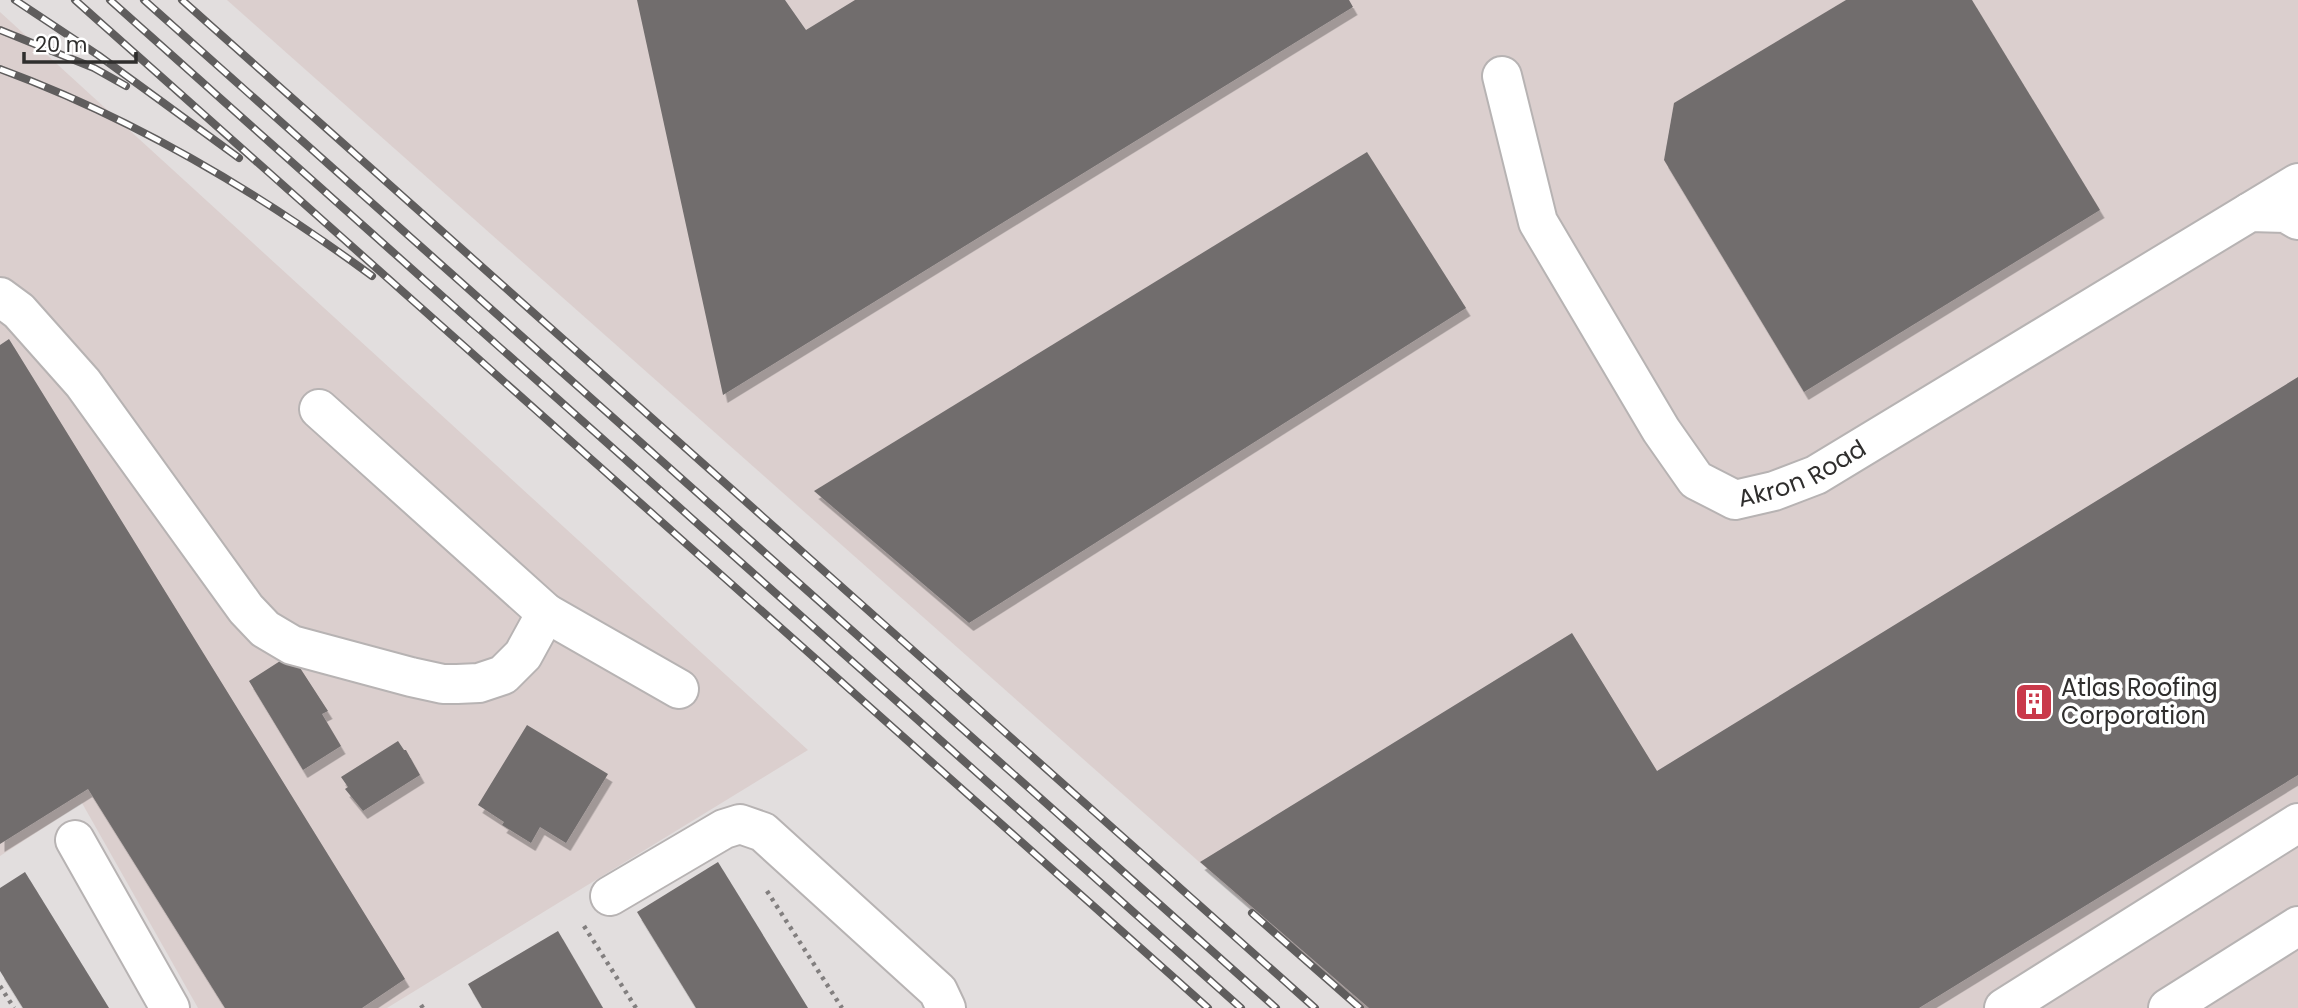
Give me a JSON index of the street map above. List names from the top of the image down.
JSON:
{
  "streets": {
    "street": ["Akron Road"]
  },
  "places": {
    "building": ["Atlas Roofing Corporation"]
  },
  "scale_bar": "20 m"
}
